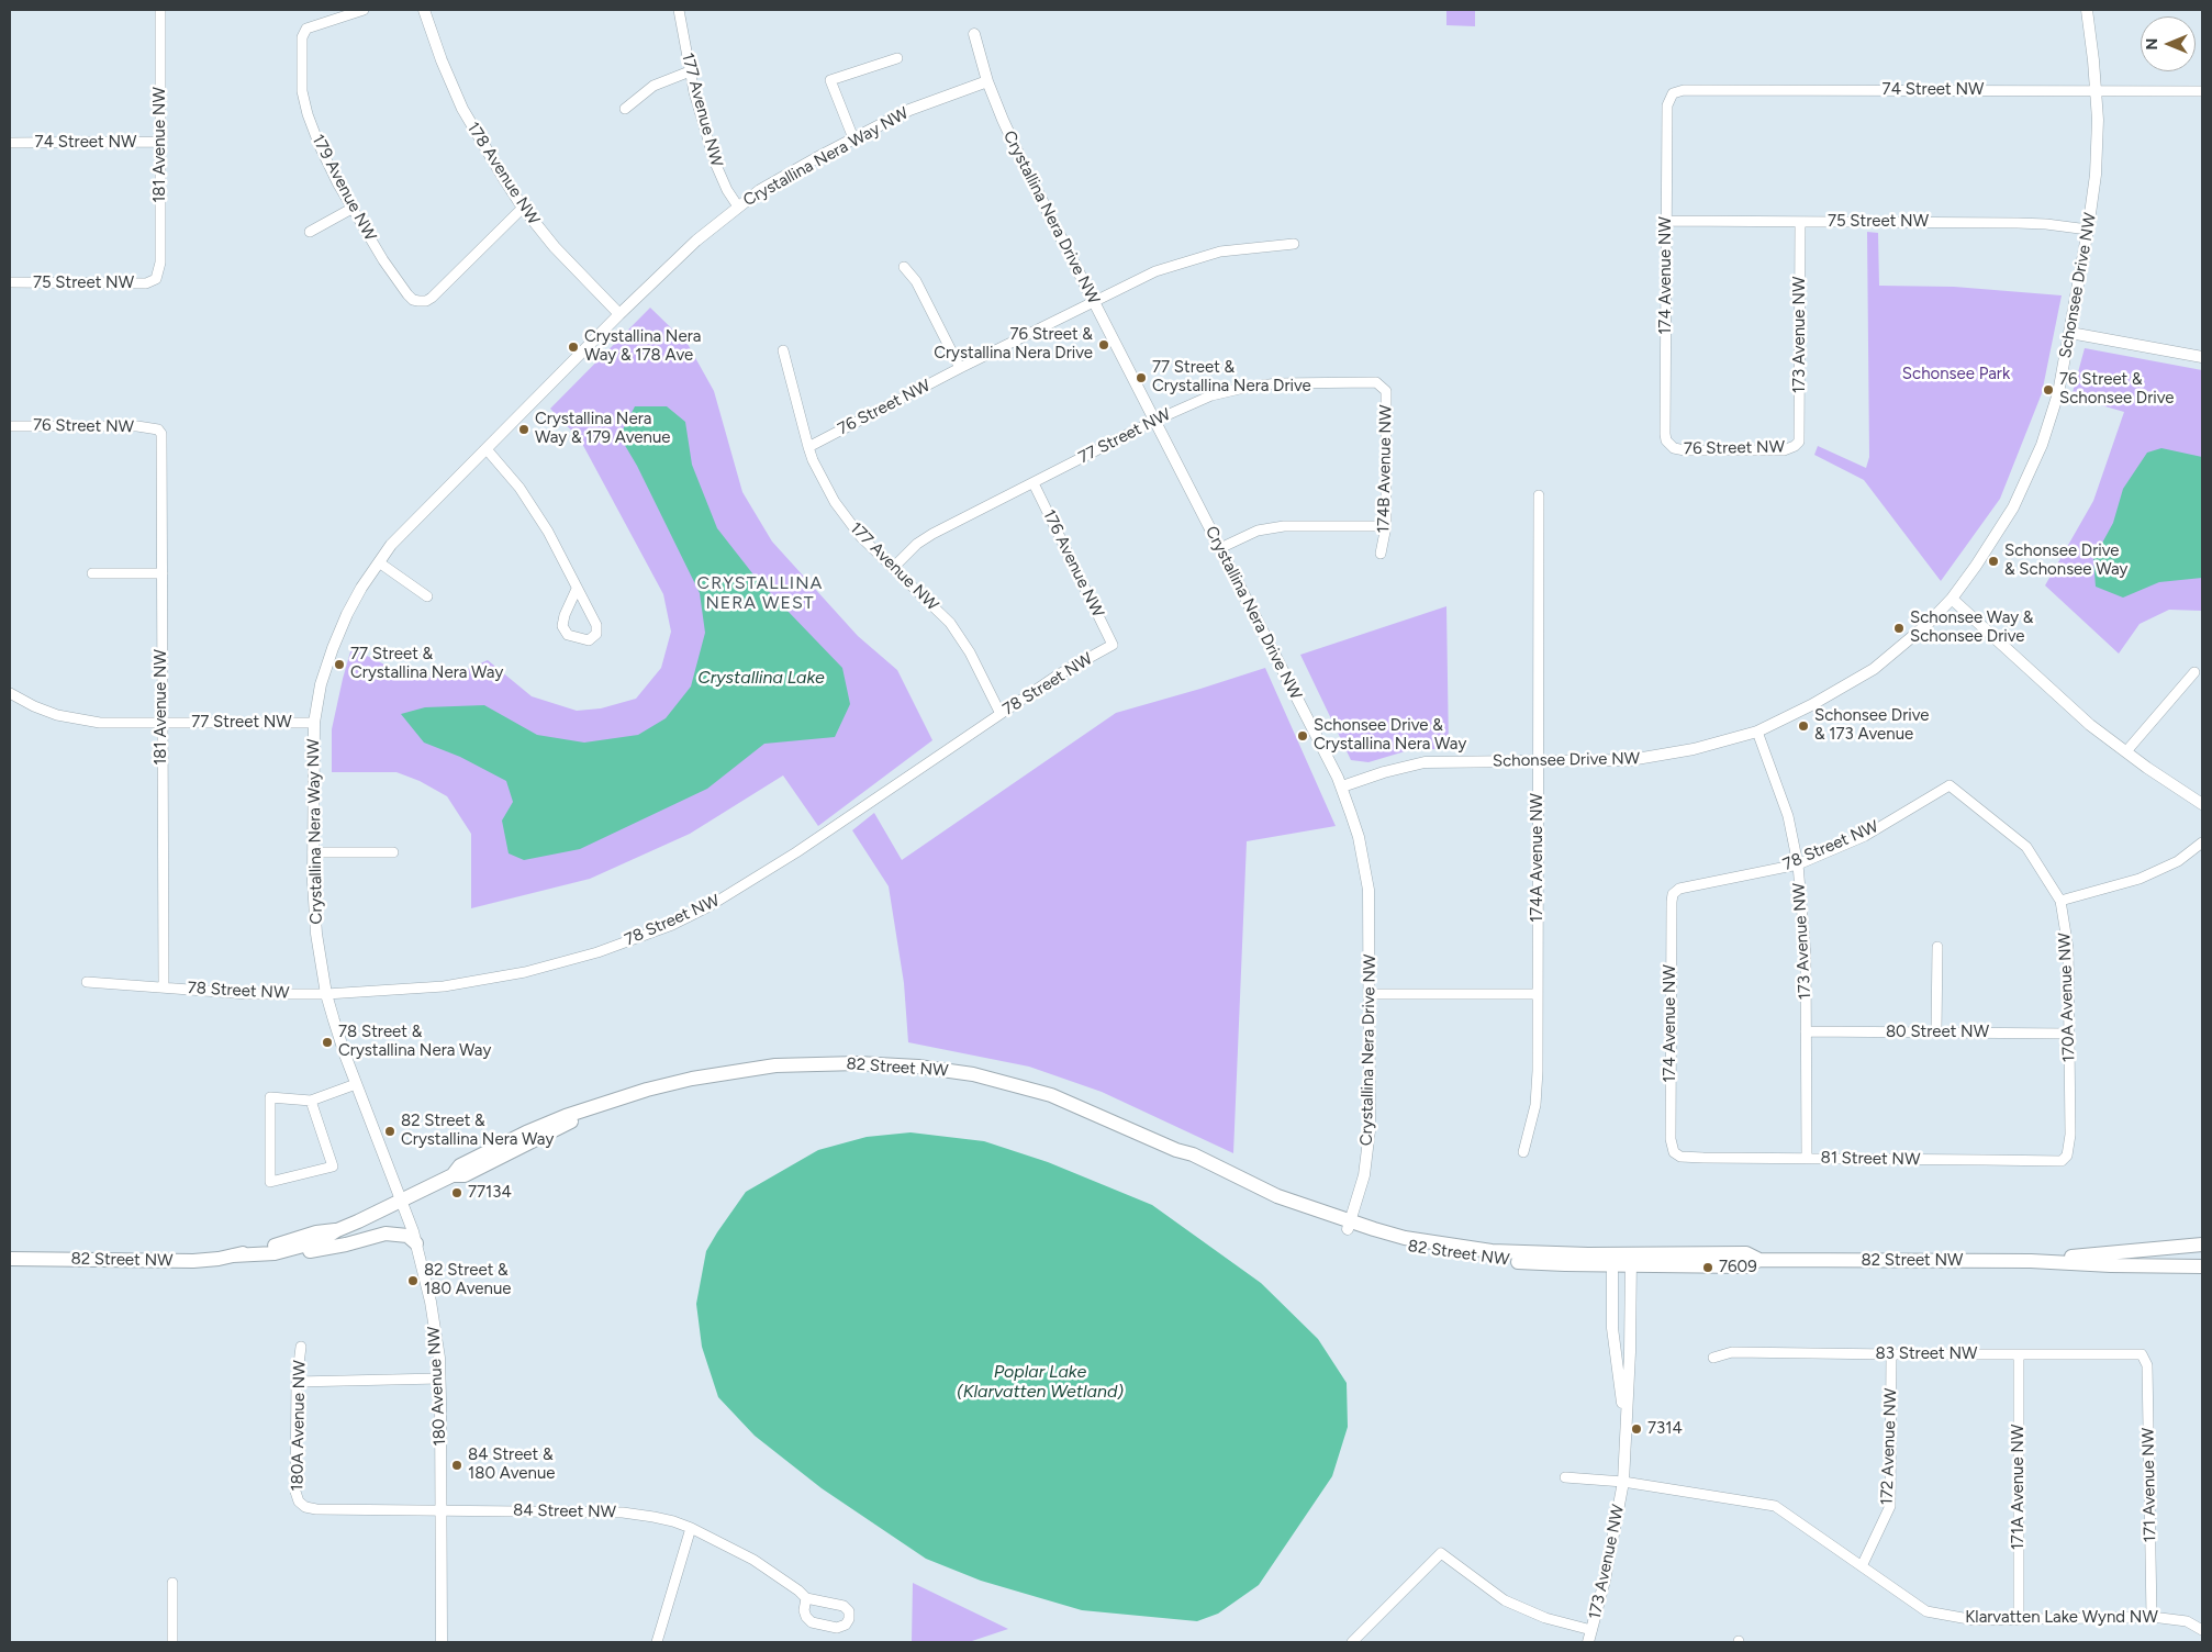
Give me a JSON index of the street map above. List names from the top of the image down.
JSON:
{
  "streets": {
    "main road": ["82 Street NW"],
    "street": [
      "74 Street NW",
      "177 Avenue NW",
      "181 Avenue NW",
      "Crystallina Nera Way NW",
      "178 Avenue NW",
      "179 Avenue NW",
      "Crystallina Nera Drive NW",
      "75 Street NW",
      "174 Avenue NW",
      "Schonsee Drive NW",
      "173 Avenue NW",
      "76 Street NW",
      "77 Street NW",
      "174B Avenue NW",
      "176 Avenue NW",
      "78 Street NW",
      "174A Avenue NW",
      "170A Avenue NW",
      "80 Street NW",
      "81 Street NW",
      "83 Street NW",
      "180 Avenue NW",
      "180A Avenue NW",
      "172 Avenue NW",
      "171 Avenue NW",
      "171A Avenue NW",
      "84 Street NW",
      "Klarvatten Lake Wynd NW"
    ]
  },
  "crossings": [
    ["74 Street NW", "181 Avenue NW"],
    ["74 Street NW", "174 Avenue NW"],
    ["74 Street NW", "Schonsee Drive NW"],
    ["177 Avenue NW", "Crystallina Nera Way NW"],
    ["177 Avenue NW", "76 Street NW"],
    ["177 Avenue NW", "77 Street NW"],
    ["177 Avenue NW", "78 Street NW"],
    ["181 Avenue NW", "75 Street NW"],
    ["181 Avenue NW", "76 Street NW"],
    ["181 Avenue NW", "77 Street NW"],
    ["181 Avenue NW", "78 Street NW"],
    ["Crystallina Nera Way NW", "178 Avenue NW"],
    ["Crystallina Nera Way NW", "Crystallina Nera Drive NW"],
    ["Crystallina Nera Way NW", "77 Street NW"],
    ["Crystallina Nera Way NW", "78 Street NW"],
    ["Crystallina Nera Way NW", "82 Street NW"],
    ["Crystallina Nera Way NW", "180 Avenue NW"],
    ["178 Avenue NW", "179 Avenue NW"],
    ["Crystallina Nera Drive NW", "Schonsee Drive NW"],
    ["Crystallina Nera Drive NW", "76 Street NW"],
    ["Crystallina Nera Drive NW", "77 Street NW"],
    ["Crystallina Nera Drive NW", "82 Street NW"],
    ["75 Street NW", "174 Avenue NW"],
    ["75 Street NW", "Schonsee Drive NW"],
    ["75 Street NW", "173 Avenue NW"],
    ["174 Avenue NW", "76 Street NW"],
    ["174 Avenue NW", "78 Street NW"],
    ["174 Avenue NW", "81 Street NW"],
    ["Schonsee Drive NW", "173 Avenue NW"],
    ["Schonsee Drive NW", "174A Avenue NW"],
    ["173 Avenue NW", "76 Street NW"],
    ["173 Avenue NW", "78 Street NW"],
    ["173 Avenue NW", "80 Street NW"],
    ["173 Avenue NW", "82 Street NW"],
    ["173 Avenue NW", "81 Street NW"],
    ["173 Avenue NW", "Klarvatten Lake Wynd NW"],
    ["77 Street NW", "174B Avenue NW"],
    ["77 Street NW", "176 Avenue NW"],
    ["176 Avenue NW", "78 Street NW"],
    ["78 Street NW", "170A Avenue NW"],
    ["170A Avenue NW", "80 Street NW"],
    ["170A Avenue NW", "81 Street NW"],
    ["82 Street NW", "180 Avenue NW"],
    ["83 Street NW", "172 Avenue NW"],
    ["83 Street NW", "171 Avenue NW"],
    ["83 Street NW", "171A Avenue NW"],
    ["180 Avenue NW", "84 Street NW"],
    ["180A Avenue NW", "84 Street NW"],
    ["172 Avenue NW", "Klarvatten Lake Wynd NW"],
    ["171 Avenue NW", "Klarvatten Lake Wynd NW"],
    ["171A Avenue NW", "Klarvatten Lake Wynd NW"]
  ],
  "districts": ["CRYSTALLINA NERA WEST"],
  "water": ["Crystallina Lake", "Poplar Lake (Klarvatten Wetland)"],
  "parks": ["Schonsee Park"],
  "places": [
    "76 Street & Crystallina Nera Drive",
    "Crystallina Nera Way & 178 Ave",
    "77 Street & Crystallina Nera Drive",
    "76 Street & Schonsee Drive",
    "Crystallina Nera Way & 179 Avenue",
    "Schonsee Drive & Schonsee Way",
    "Schonsee Way & Schonsee Drive",
    "77 Street & Crystallina Nera Way",
    "Schonsee Drive & 173 Avenue",
    "Schonsee Drive & Crystallina Nera Way",
    "78 Street & Crystallina Nera Way",
    "82 Street & Crystallina Nera Way",
    "77134",
    "7609",
    "82 Street & 180 Avenue",
    "7314",
    "84 Street & 180 Avenue"
  ],
  "north": "left"
}
